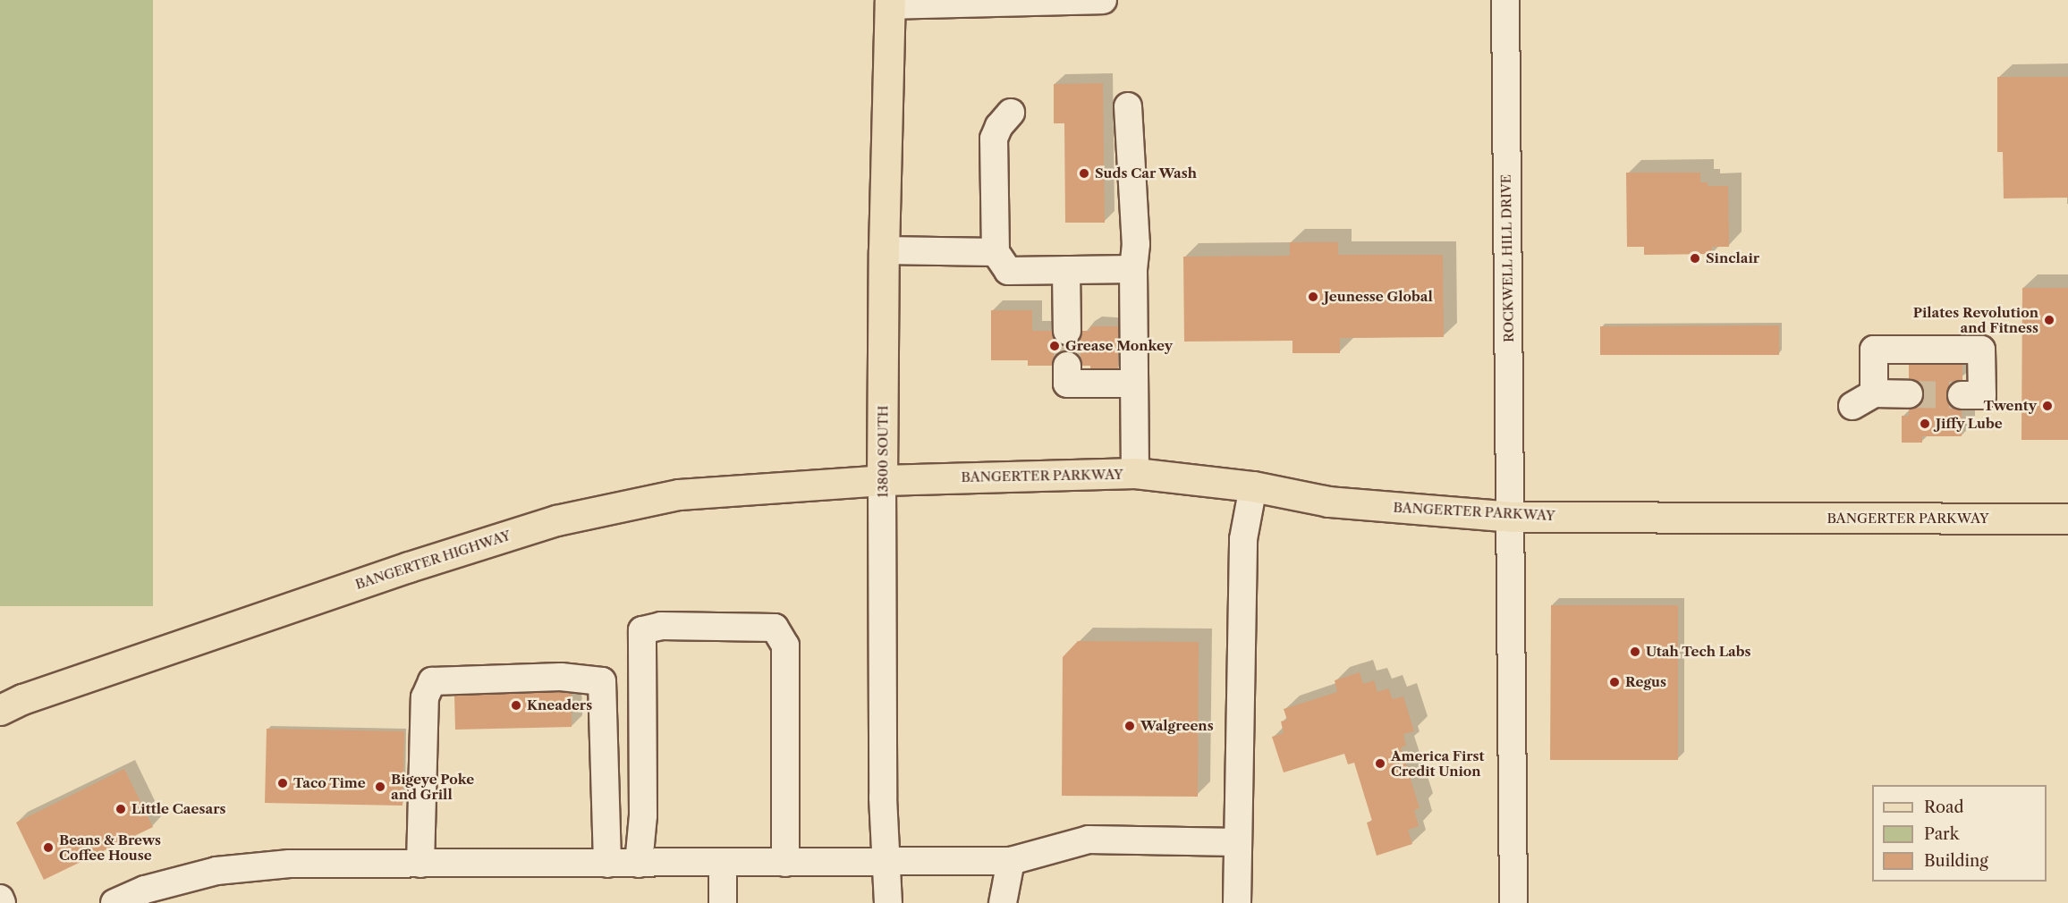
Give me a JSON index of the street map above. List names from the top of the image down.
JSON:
{
  "streets": {
    "main road": ["13800 SOUTH", "BANGERTER PARKWAY", "BANGERTER HIGHWAY"],
    "street": ["ROCKWELL HILL DRIVE"]
  },
  "crossings": [
    ["ROCKWELL HILL DRIVE", "BANGERTER PARKWAY"],
    ["13800 SOUTH", "BANGERTER PARKWAY"],
    ["13800 SOUTH", "BANGERTER HIGHWAY"],
    ["BANGERTER PARKWAY", "BANGERTER HIGHWAY"]
  ],
  "places": [
    "Suds Car Wash",
    "Sinclair",
    "Jeunesse Global",
    "Pilates Revolution and Fitness",
    "Grease Monkey",
    "Twenty",
    "Jiffy Lube",
    "Utah Tech Labs",
    "Regus",
    "Kneaders",
    "Walgreens",
    "America First Credit Union",
    "Taco Time",
    "Bigeye Poke and Grill",
    "Little Caesars",
    "Beans & Brews Coffee House"
  ],
  "legend": ["Road", "Park", "Building"]
}
